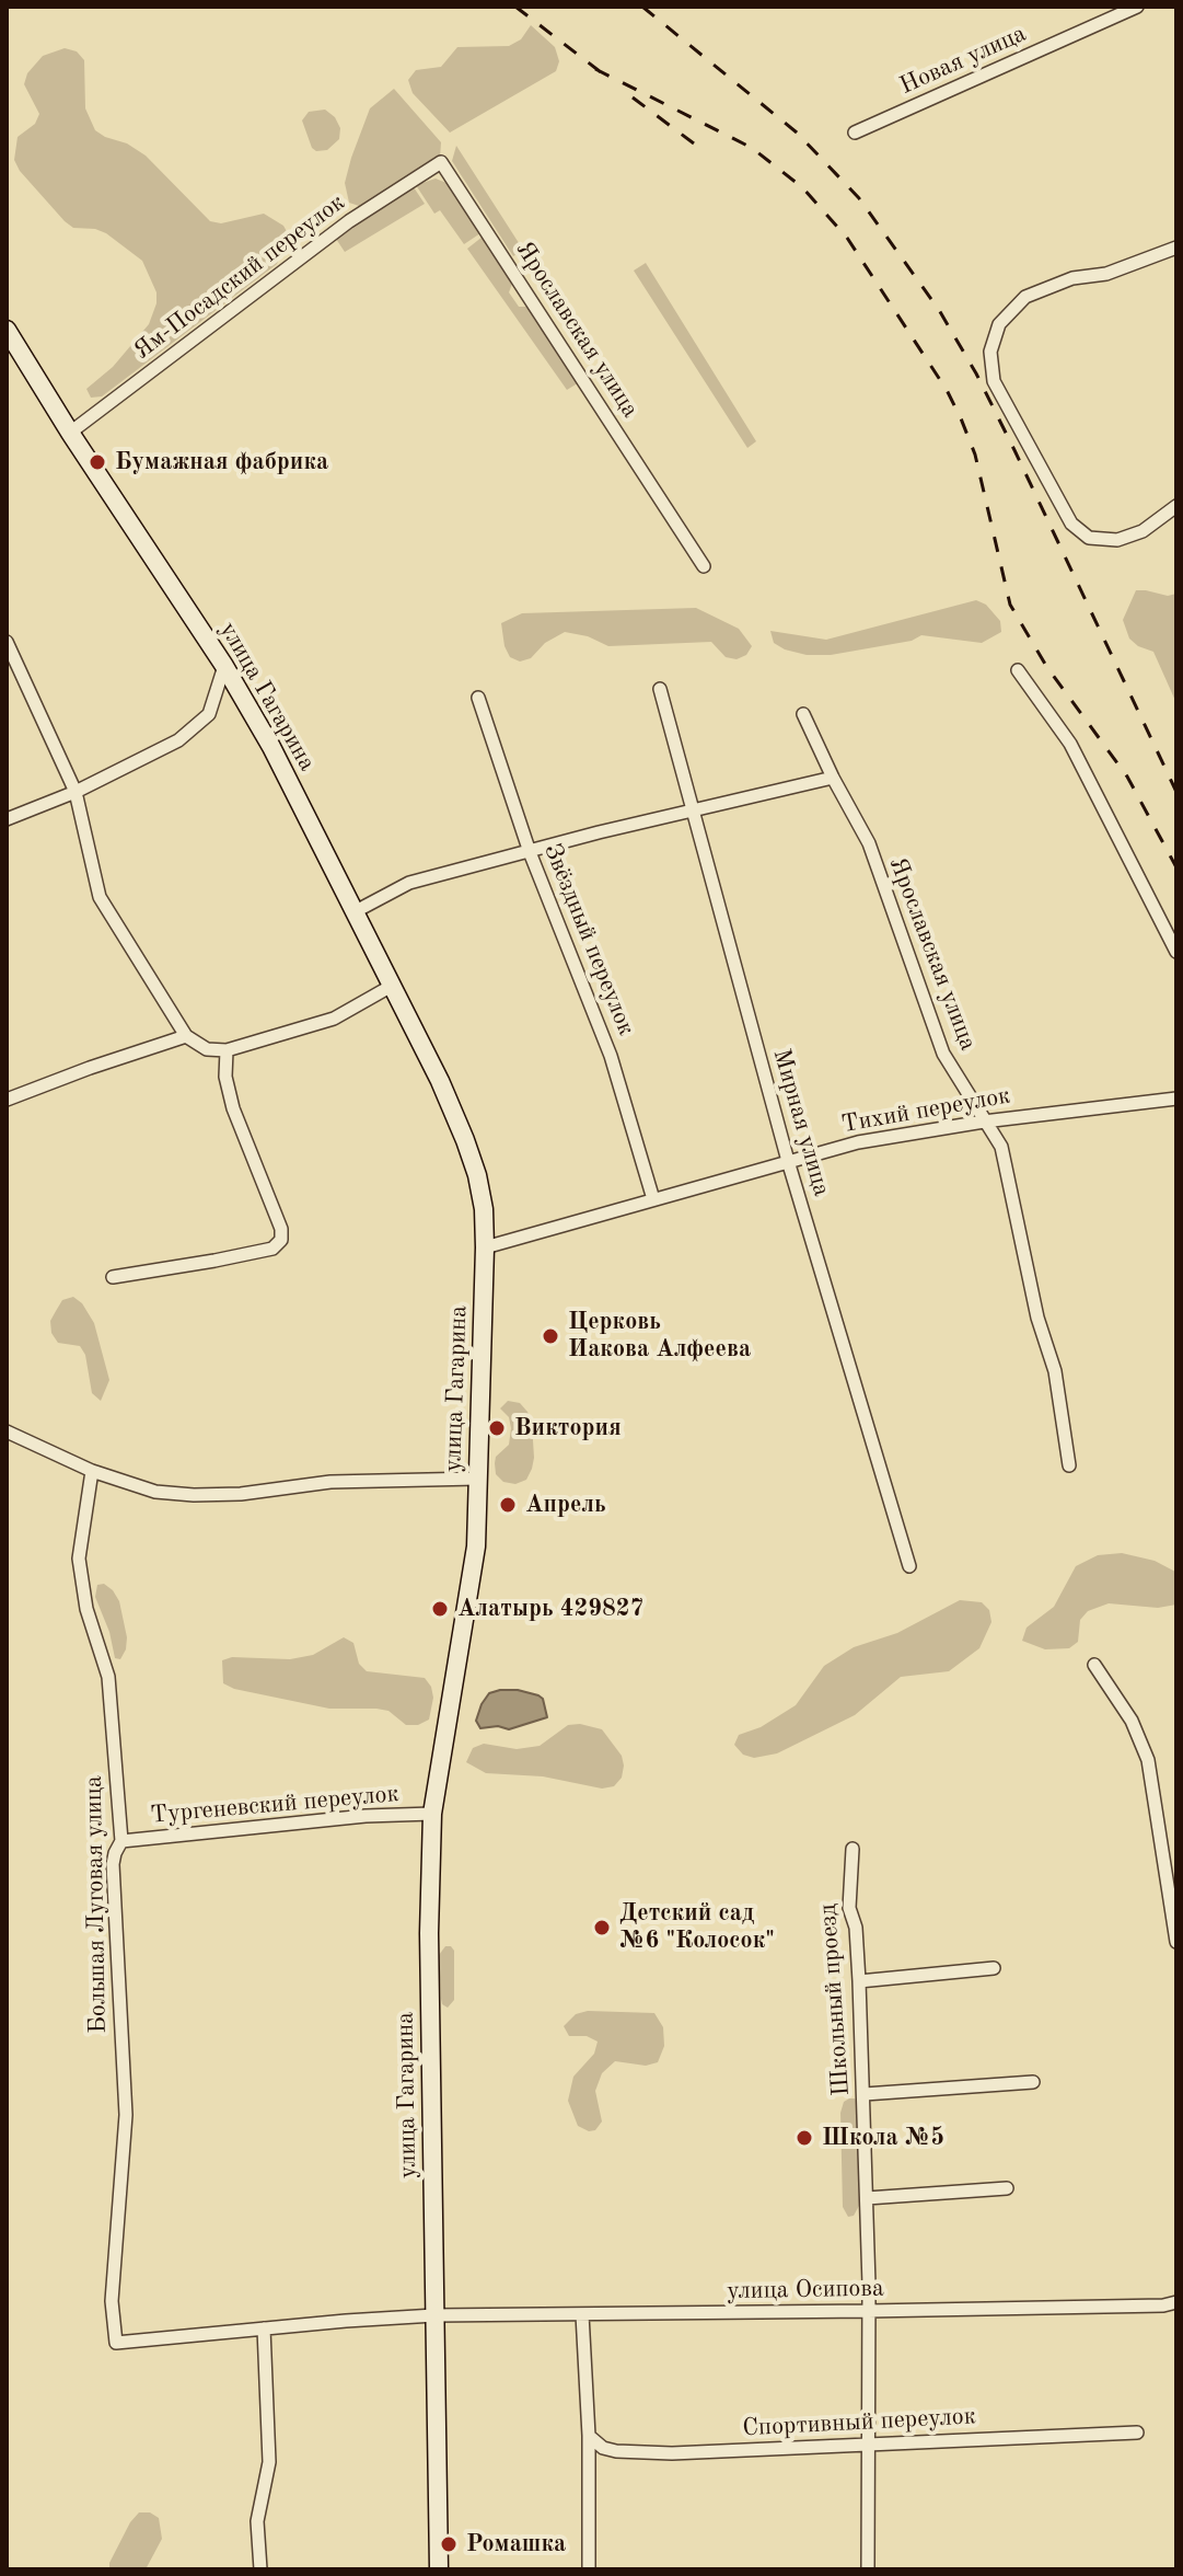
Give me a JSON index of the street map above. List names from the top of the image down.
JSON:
{
  "streets": {
    "main road": ["улица Гагарина"],
    "street": [
      "Новая улица",
      "Ям-Посадский переулок",
      "Ярославская улица",
      "Звёздный переулок",
      "Тихий переулок",
      "Мирная улица",
      "Тургеневский переулок",
      "Большая Луговая улица",
      "Школьный проезд",
      "улица Осипова",
      "Спортивный переулок"
    ]
  },
  "crossings": [
    ["Ям-Посадский переулок", "Ярославская улица"],
    ["Ям-Посадский переулок", "улица Гагарина"],
    ["Ярославская улица", "Тихий переулок"],
    ["улица Гагарина", "Тихий переулок"],
    ["улица Гагарина", "Тургеневский переулок"],
    ["улица Гагарина", "улица Осипова"],
    ["Звёздный переулок", "Тихий переулок"],
    ["Тихий переулок", "Мирная улица"],
    ["Тургеневский переулок", "Большая Луговая улица"],
    ["Большая Луговая улица", "улица Осипова"],
    ["Школьный проезд", "улица Осипова"],
    ["Школьный проезд", "Спортивный переулок"]
  ],
  "places": [
    "Бумажная фабрика",
    "Церковь Иакова Алфеева",
    "Виктория",
    "Апрель",
    "Алатырь 429827",
    "Детский сад №6 \"Колосок\"",
    "Школа №5",
    "Ромашка"
  ]
}
